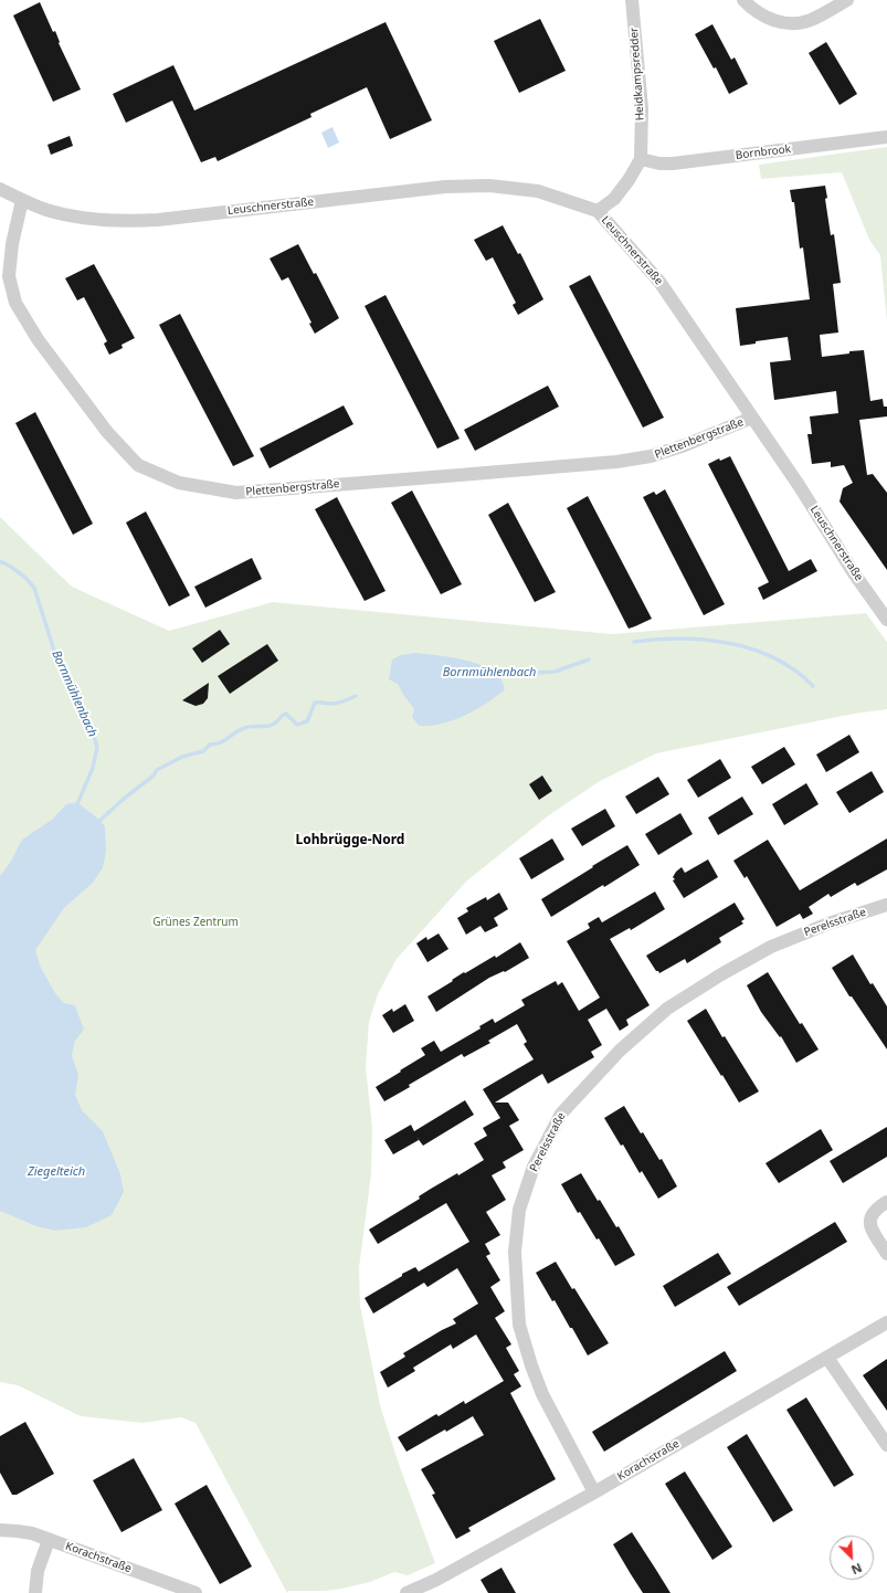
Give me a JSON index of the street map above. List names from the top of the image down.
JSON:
{
  "streets": {
    "street": [
      "Heidkampsredder",
      "Bornbrook",
      "Leuschnerstraße",
      "Plettenbergstraße",
      "Perelsstraße",
      "Korachstraße"
    ]
  },
  "crossings": [
    ["Heidkampsredder", "Bornbrook"],
    ["Heidkampsredder", "Leuschnerstraße"],
    ["Leuschnerstraße", "Plettenbergstraße"],
    ["Perelsstraße", "Korachstraße"]
  ],
  "districts": ["Lohbrügge-Nord"],
  "water": ["Bornmühlenbach", "Ziegelteich"],
  "parks": ["Grünes Zentrum"],
  "north": "bottom right"
}
